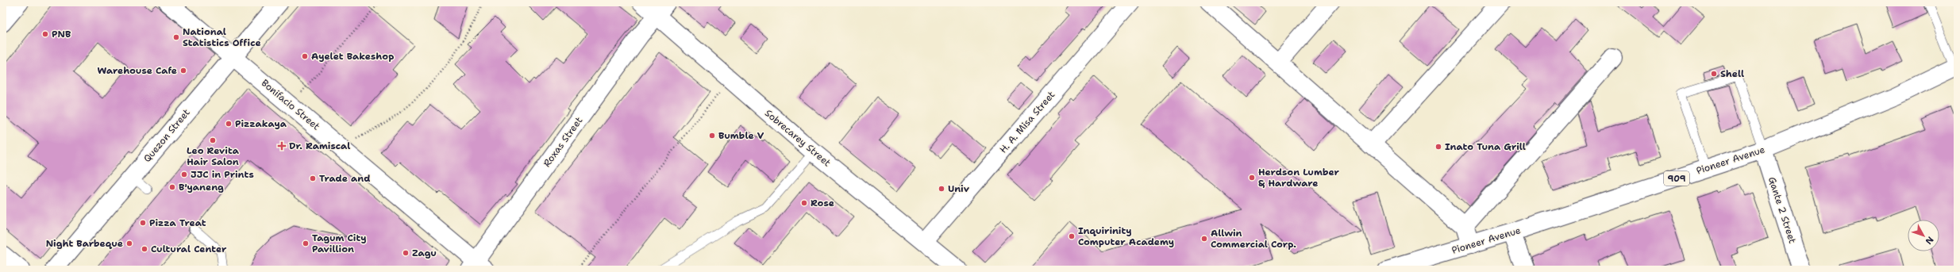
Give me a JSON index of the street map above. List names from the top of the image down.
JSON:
{
  "streets": {
    "main road": [
      "Bonifacio Street",
      "H. A. Misa Street",
      "Quezon Street",
      "Sobrecarey Street",
      "Roxas Street",
      "Pioneer Avenue",
      "909",
      "Gante 2 Street"
    ]
  },
  "crossings": [
    ["Bonifacio Street", "Quezon Street"],
    ["Bonifacio Street", "Roxas Street"],
    ["H. A. Misa Street", "Sobrecarey Street"],
    ["Sobrecarey Street", "Roxas Street"],
    ["Pioneer Avenue", "Gante 2 Street"]
  ],
  "places": {
    "other": [
      "PNB",
      "National Statistics Office",
      "Ayelet Bakeshop",
      "Warehouse Cafe",
      "Shell",
      "Pizzakaya",
      "Bumble V",
      "Leo Revita Hair Salon",
      "Inato Tuna Grill",
      "JJC in Prints",
      "Herdson Lumber & Hardware",
      "Trade and",
      "B'yaneng",
      "Univ",
      "Rose",
      "Pizza Treat",
      "Inquirinity Computer Academy",
      "Allwin Commercial Corp.",
      "Night Barbeque",
      "Tagum City Pavillion",
      "Cultural Center",
      "Zagu"
    ],
    "health": ["Dr. Ramiscal"]
  },
  "north": "bottom right"
}
